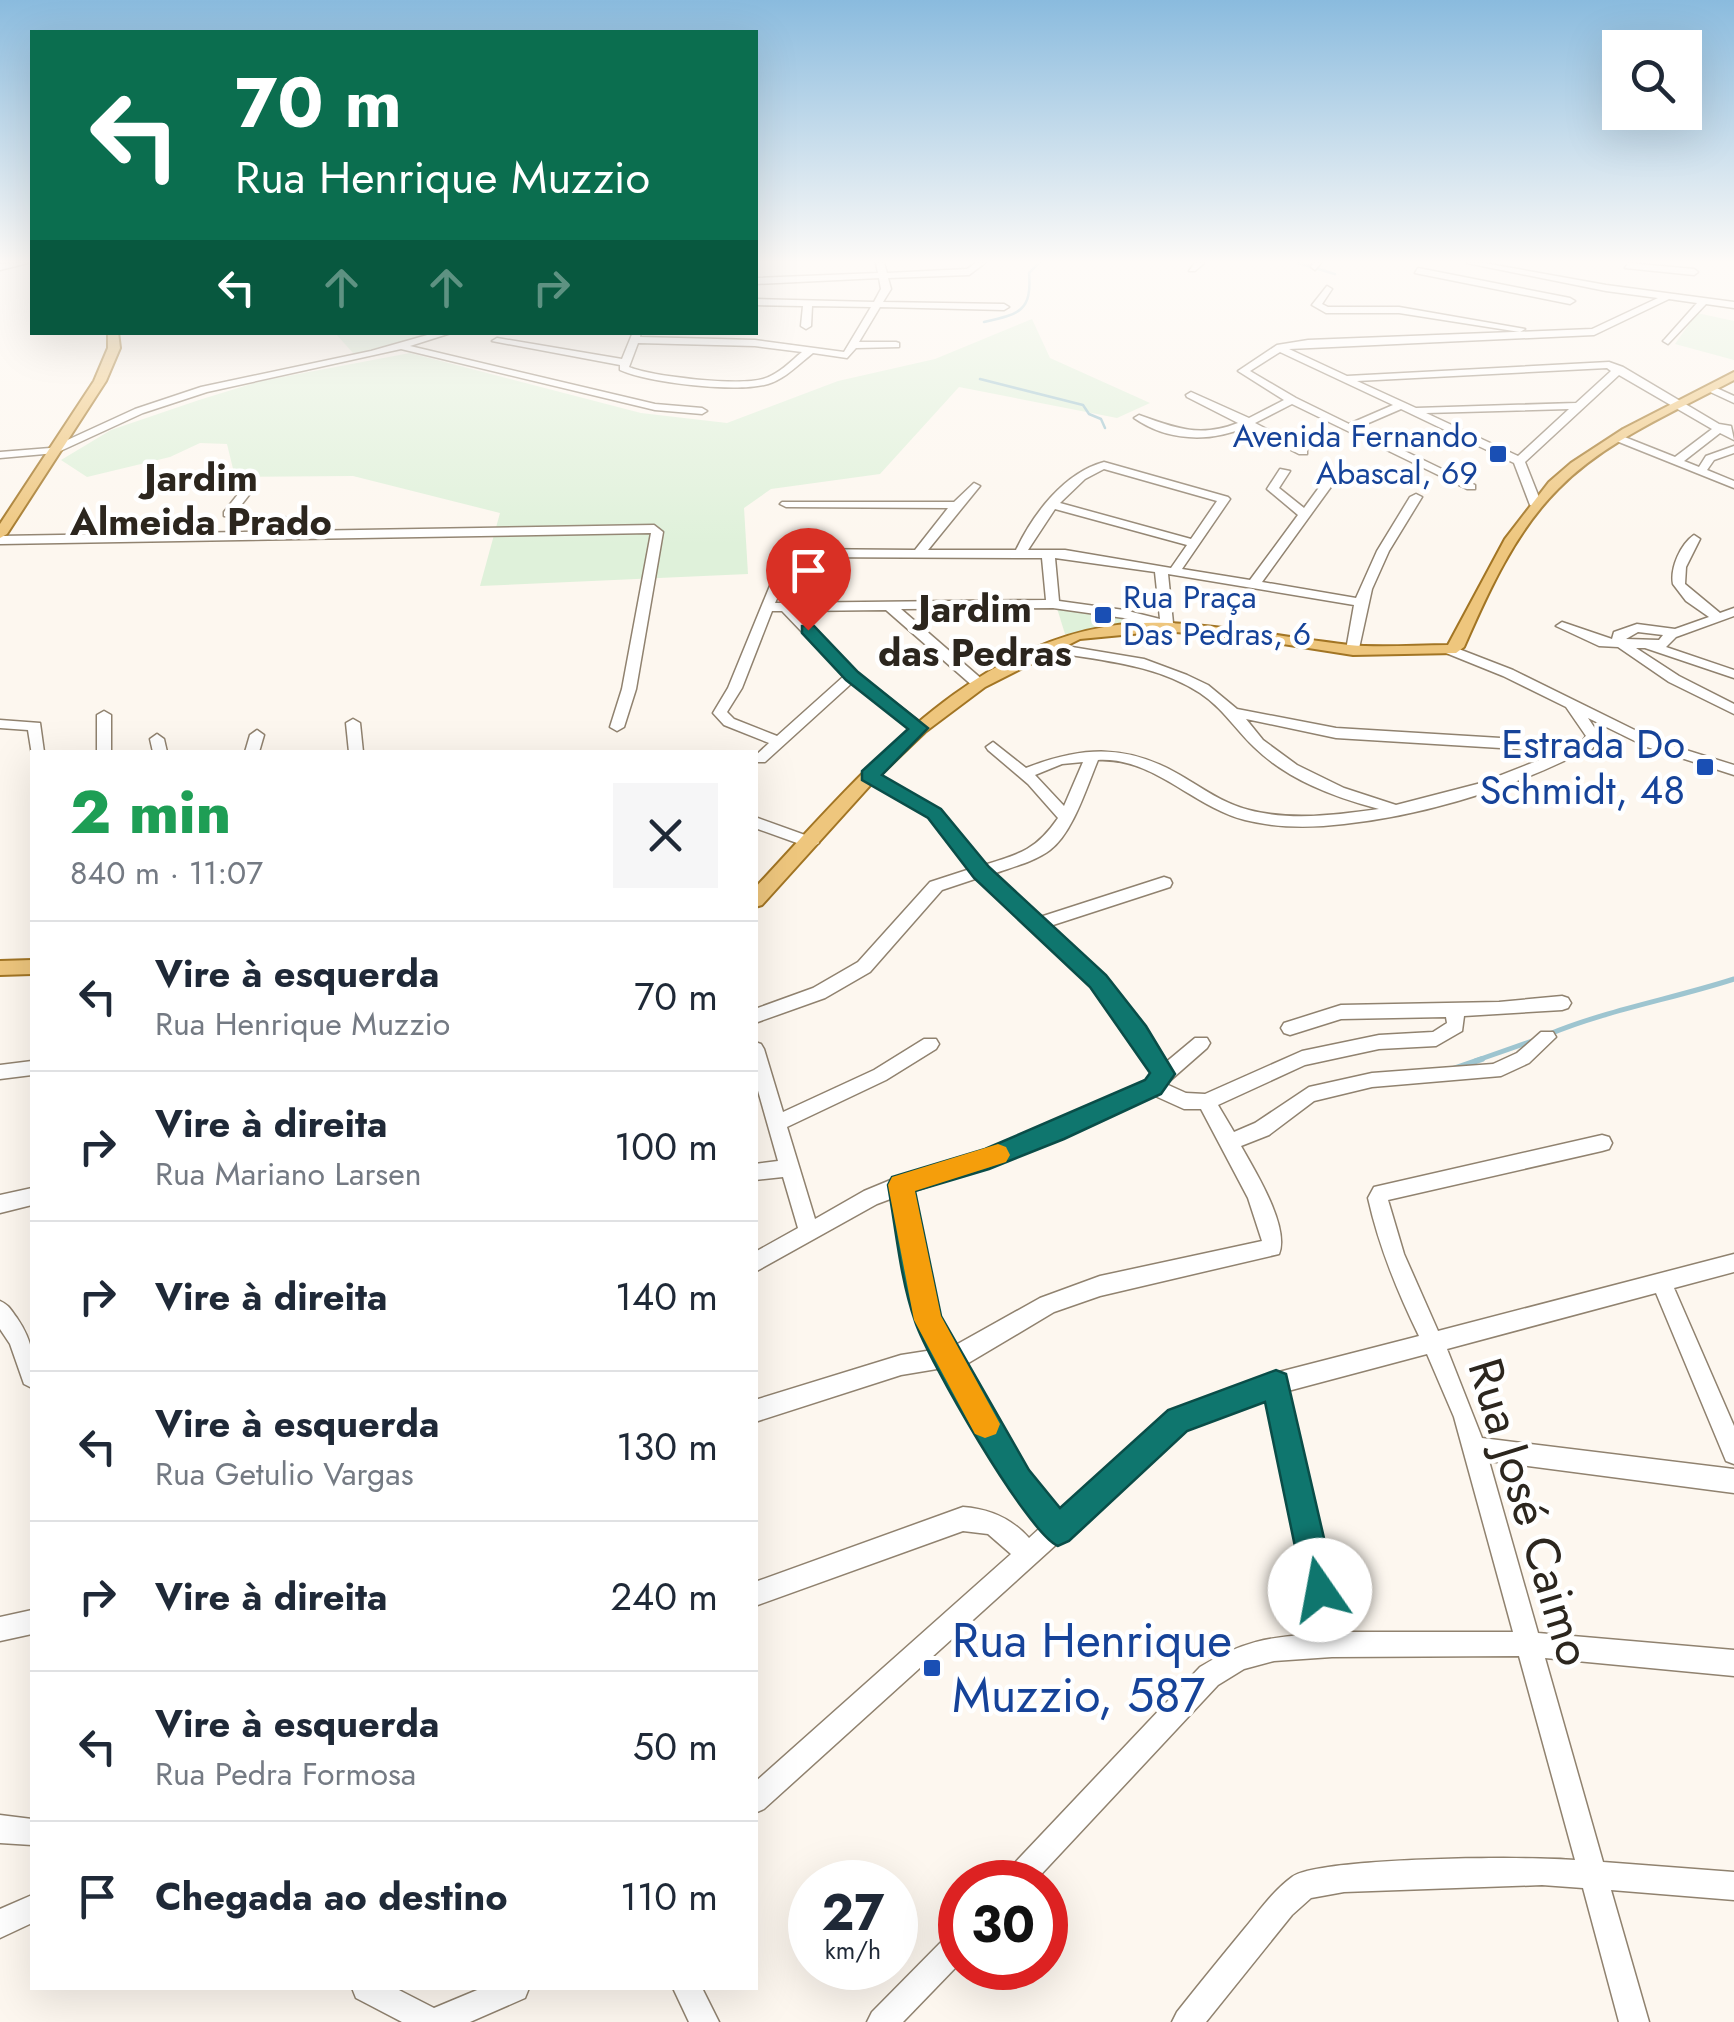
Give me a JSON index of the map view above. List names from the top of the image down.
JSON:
{
  "streets": {
    "street": ["Rua José Caimo"]
  },
  "districts": ["Jardim Almeida Prado", "Jardim das Pedras"],
  "places": {
    "transit": [
      "Avenida Fernando Abascal, 69",
      "Rua Praça Das Pedras, 6",
      "Estrada Do Schmidt, 48",
      "Rua Henrique Muzzio, 587"
    ]
  },
  "page": {
    "turn": ["70 m", "Rua Henrique Muzzio"],
    "heading": ["2 min", "840 m · 11:07"],
    "list": [
      {
        "name": "Vire à esquerda",
        "note": "Rua Henrique Muzzio",
        "value": "70 m"
      },
      {
        "name": "Vire à direita",
        "note": "Rua Mariano Larsen",
        "value": "100 m"
      },
      {
        "name": "Vire à direita",
        "value": "140 m"
      },
      {
        "name": "Vire à esquerda",
        "note": "Rua Getulio Vargas",
        "value": "130 m"
      },
      {
        "name": "Vire à direita",
        "value": "240 m"
      },
      {
        "name": "Vire à esquerda",
        "note": "Rua Pedra Formosa",
        "value": "50 m"
      },
      {
        "name": "Chegada ao destino",
        "value": "110 m"
      }
    ],
    "speed": "27 km/h",
    "limit": "30"
  }
}
